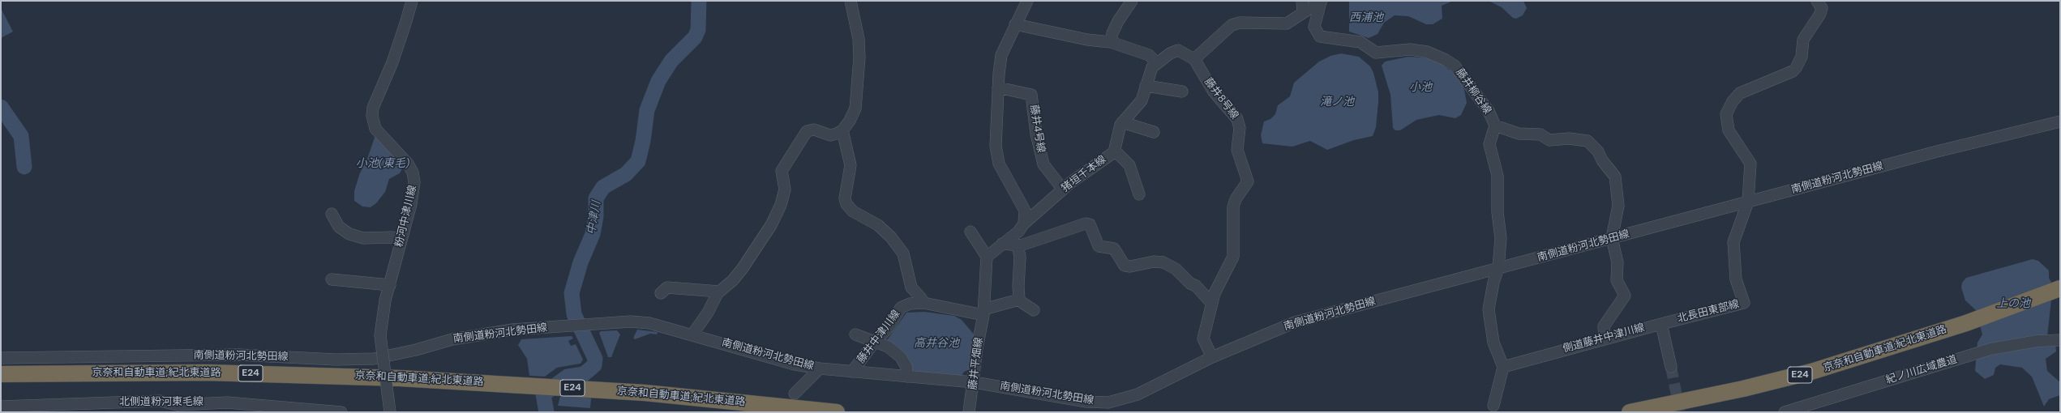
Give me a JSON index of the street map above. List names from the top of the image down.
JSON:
{
  "streets": {
    "highway": ["京奈和自動車道;紀北東道路", "E24"],
    "street": [
      "藤井柳谷線",
      "藤井8号線",
      "藤井4号線",
      "猪垣千本線",
      "南側道粉河北勢田線",
      "粉河中津川線",
      "北長田東部線",
      "藤井中津川線",
      "側道藤井中津川線",
      "藤井平畑線",
      "紀ノ川広域農道",
      "北側道粉河東毛線"
    ]
  },
  "crossings": [
    ["藤井柳谷線", "南側道粉河北勢田線"],
    ["藤井柳谷線", "側道藤井中津川線"],
    ["藤井8号線", "猪垣千本線"],
    ["藤井8号線", "南側道粉河北勢田線"],
    ["藤井4号線", "猪垣千本線"],
    ["猪垣千本線", "藤井平畑線"],
    ["南側道粉河北勢田線", "北長田東部線"],
    ["南側道粉河北勢田線", "藤井中津川線"],
    ["南側道粉河北勢田線", "藤井平畑線"],
    ["北長田東部線", "側道藤井中津川線"],
    ["藤井中津川線", "藤井平畑線"]
  ],
  "water": [
    "西浦池",
    "小池",
    "滝ノ池",
    "小池(東毛)",
    "中津川",
    "上の池",
    "高井谷池"
  ]
}
